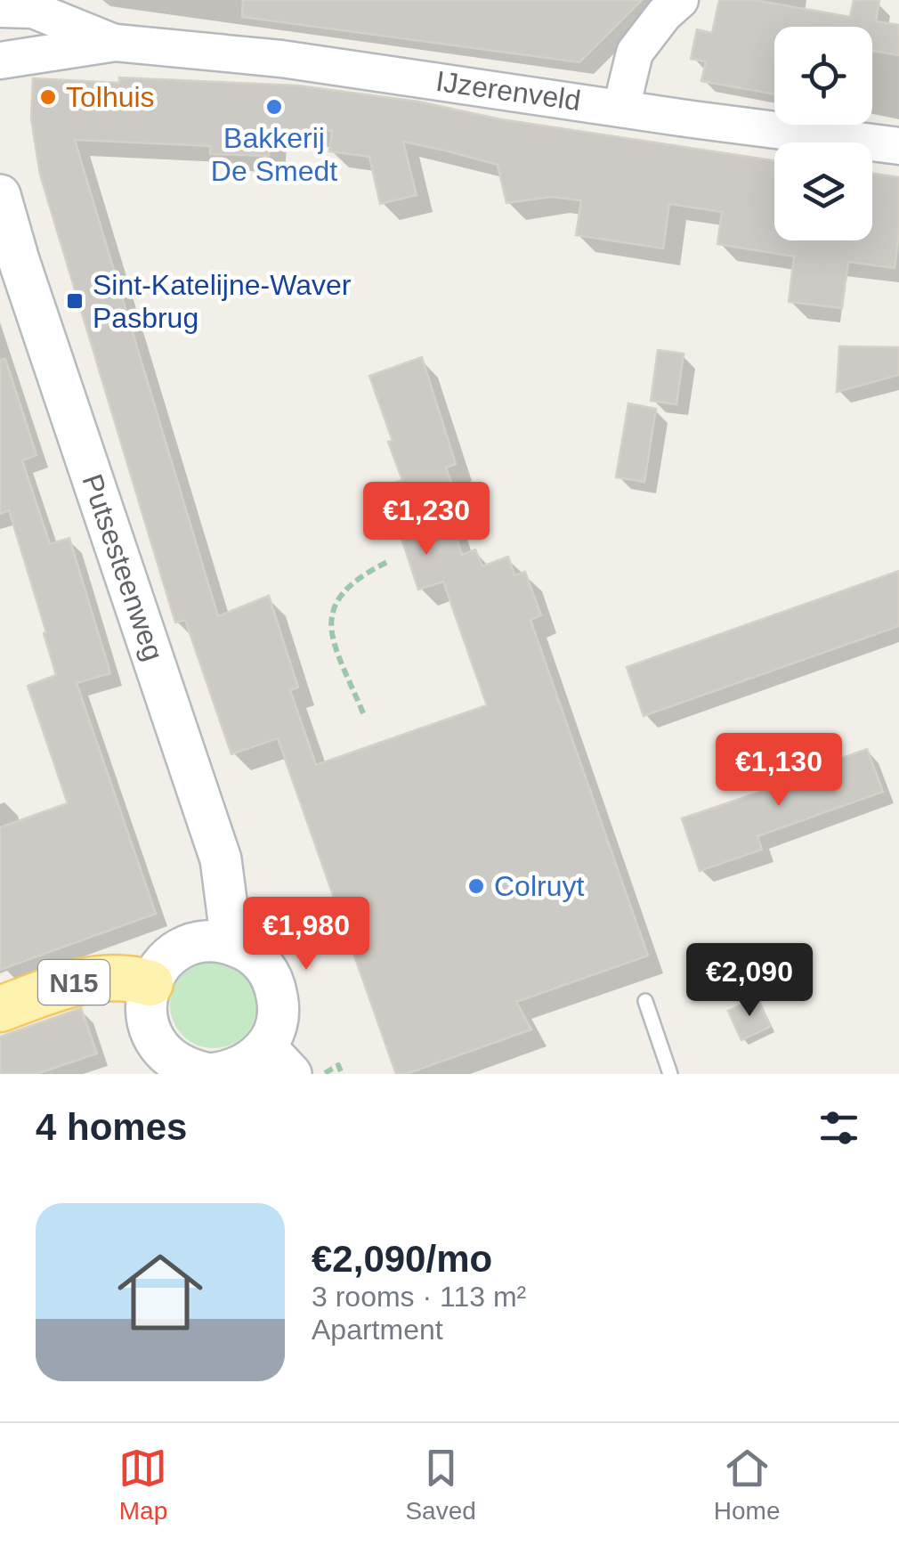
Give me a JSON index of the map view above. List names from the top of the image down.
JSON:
{
  "streets": {
    "main road": ["Putsesteenweg", "N15"],
    "street": ["IJzerenveld"]
  },
  "crossings": [
    ["Putsesteenweg", "N15"]
  ],
  "places": {
    "other": ["Tolhuis", "Bakkerij De Smedt", "Colruyt"],
    "transit": ["Sint-Katelijne-Waver Pasbrug"]
  },
  "page": {
    "price": [
      "€1,230",
      "€1,130",
      "€1,980",
      "€2,090"
    ],
    "heading": "4 homes",
    "list": [
      {
        "name": "€2,090/mo",
        "note": "3 rooms · 113 m² · Apartment"
      }
    ],
    "tabs": ["Map", "Saved", "Home"]
  }
}
